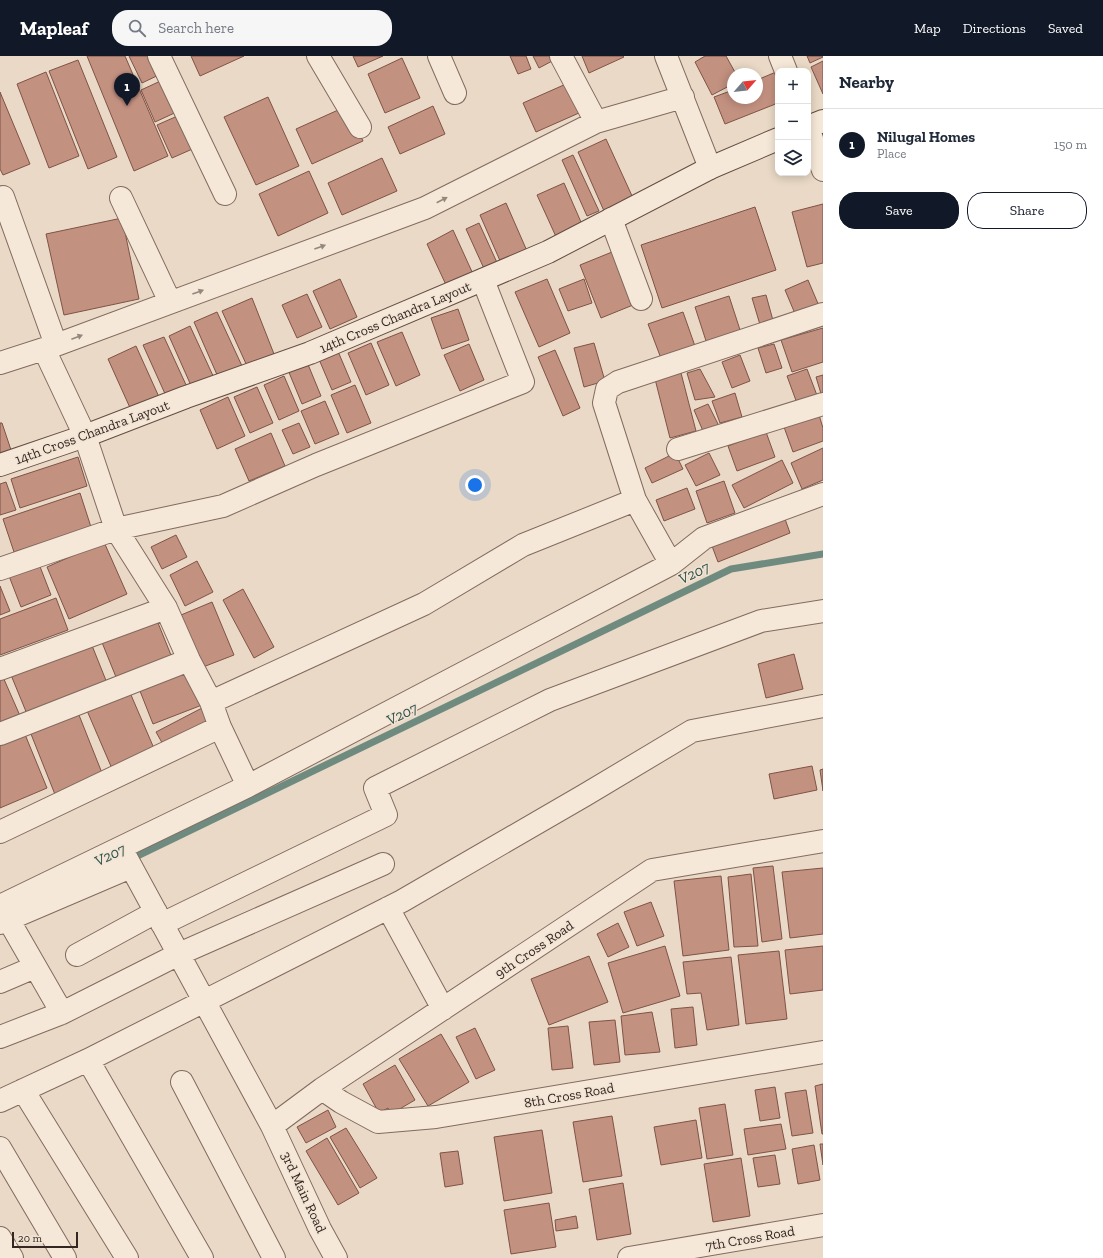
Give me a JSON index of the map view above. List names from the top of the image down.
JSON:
{
  "streets": {
    "street": [
      "14th Cross Chandra Layout",
      "9th Cross Road",
      "8th Cross Road",
      "3rd Main Road",
      "7th Cross Road"
    ]
  },
  "crossings": [
    ["9th Cross Road", "8th Cross Road"],
    ["9th Cross Road", "3rd Main Road"]
  ],
  "water": ["V207"],
  "scale_bar": "20 m",
  "north": "top right",
  "page": {
    "header": "Mapleaf",
    "search": "Search here",
    "nav": ["Map", "Directions", "Saved"],
    "heading": "Nearby",
    "map_buttons": ["+", "−"],
    "pins": "1",
    "list": [
      {
        "mark": "1",
        "name": "Nilugal Homes",
        "note": "Place",
        "value": "150 m"
      }
    ],
    "buttons": ["Save", "Share"],
    "scale": "20 m"
  }
}
